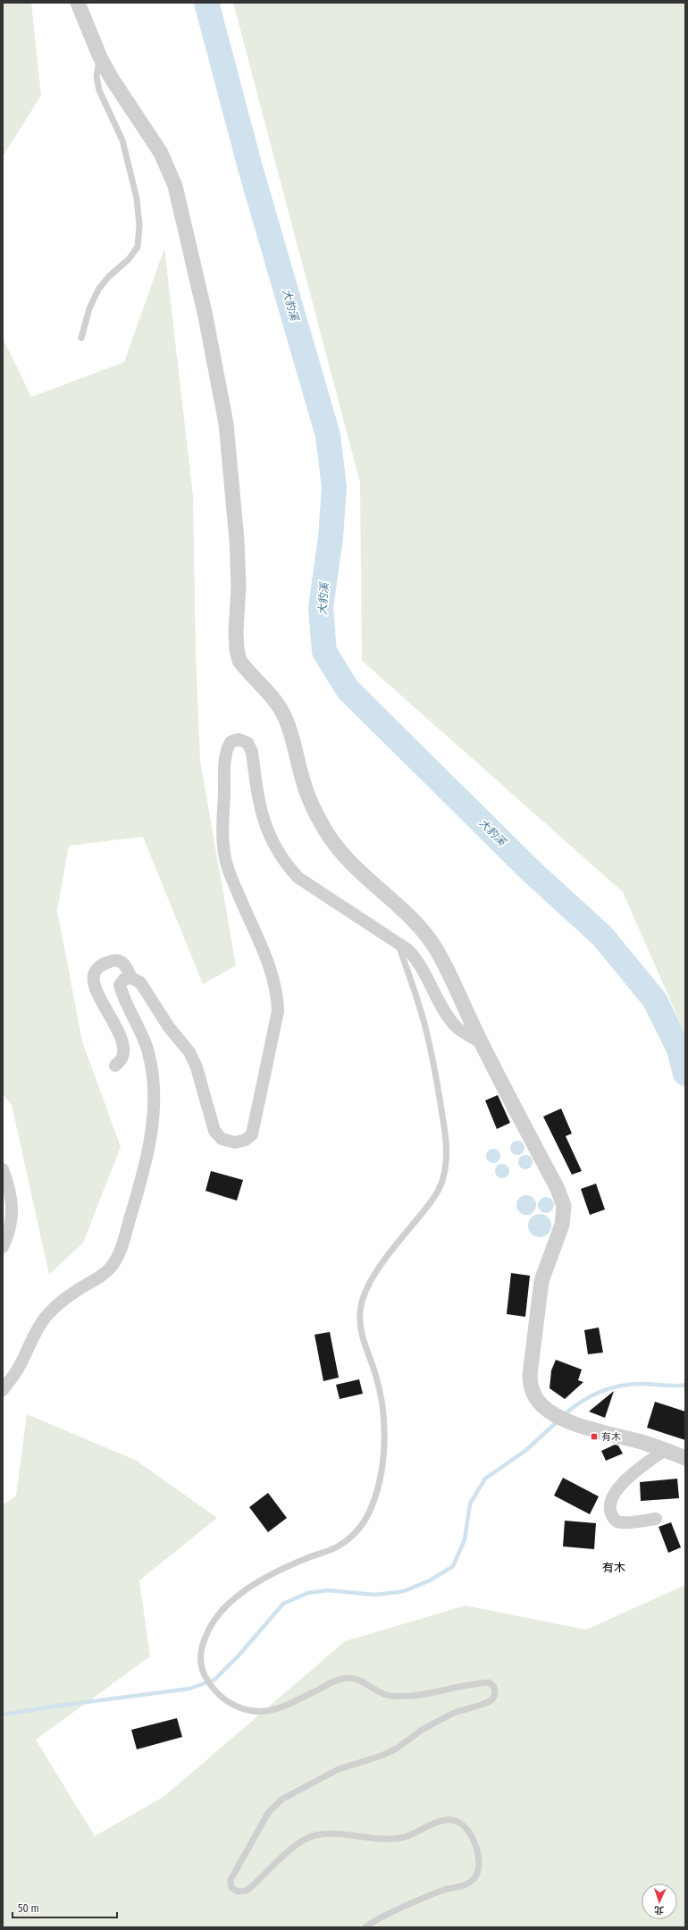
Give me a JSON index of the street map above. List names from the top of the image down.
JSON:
{
  "districts": ["有木"],
  "water": ["大豹溪"],
  "places": {
    "transit": ["有木"]
  },
  "scale_bar": "50 m",
  "north": "bottom"
}
